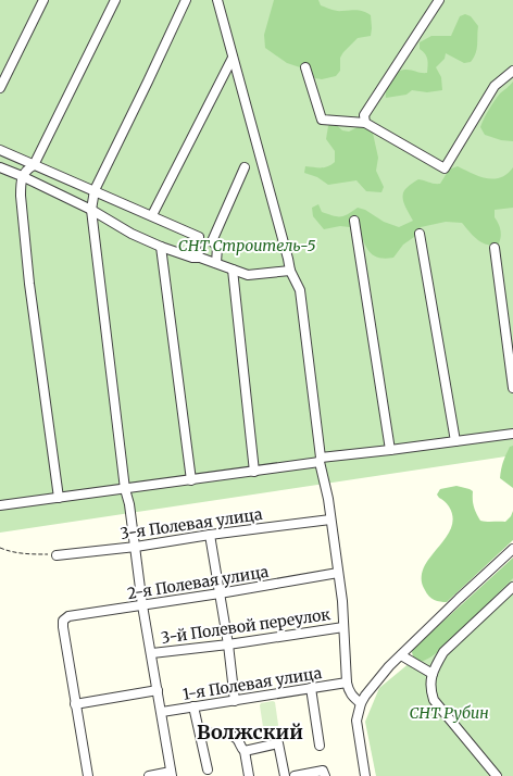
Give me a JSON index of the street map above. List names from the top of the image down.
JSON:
{
  "streets": {
    "street": [
      "3-я Полевая улица",
      "2-я Полевая улица",
      "3-й Полевой переулок",
      "1-я Полевая улица"
    ]
  },
  "districts": ["Волжский"],
  "parks": ["СНТ Строитель-5", "СНТ Рубин"]
}
